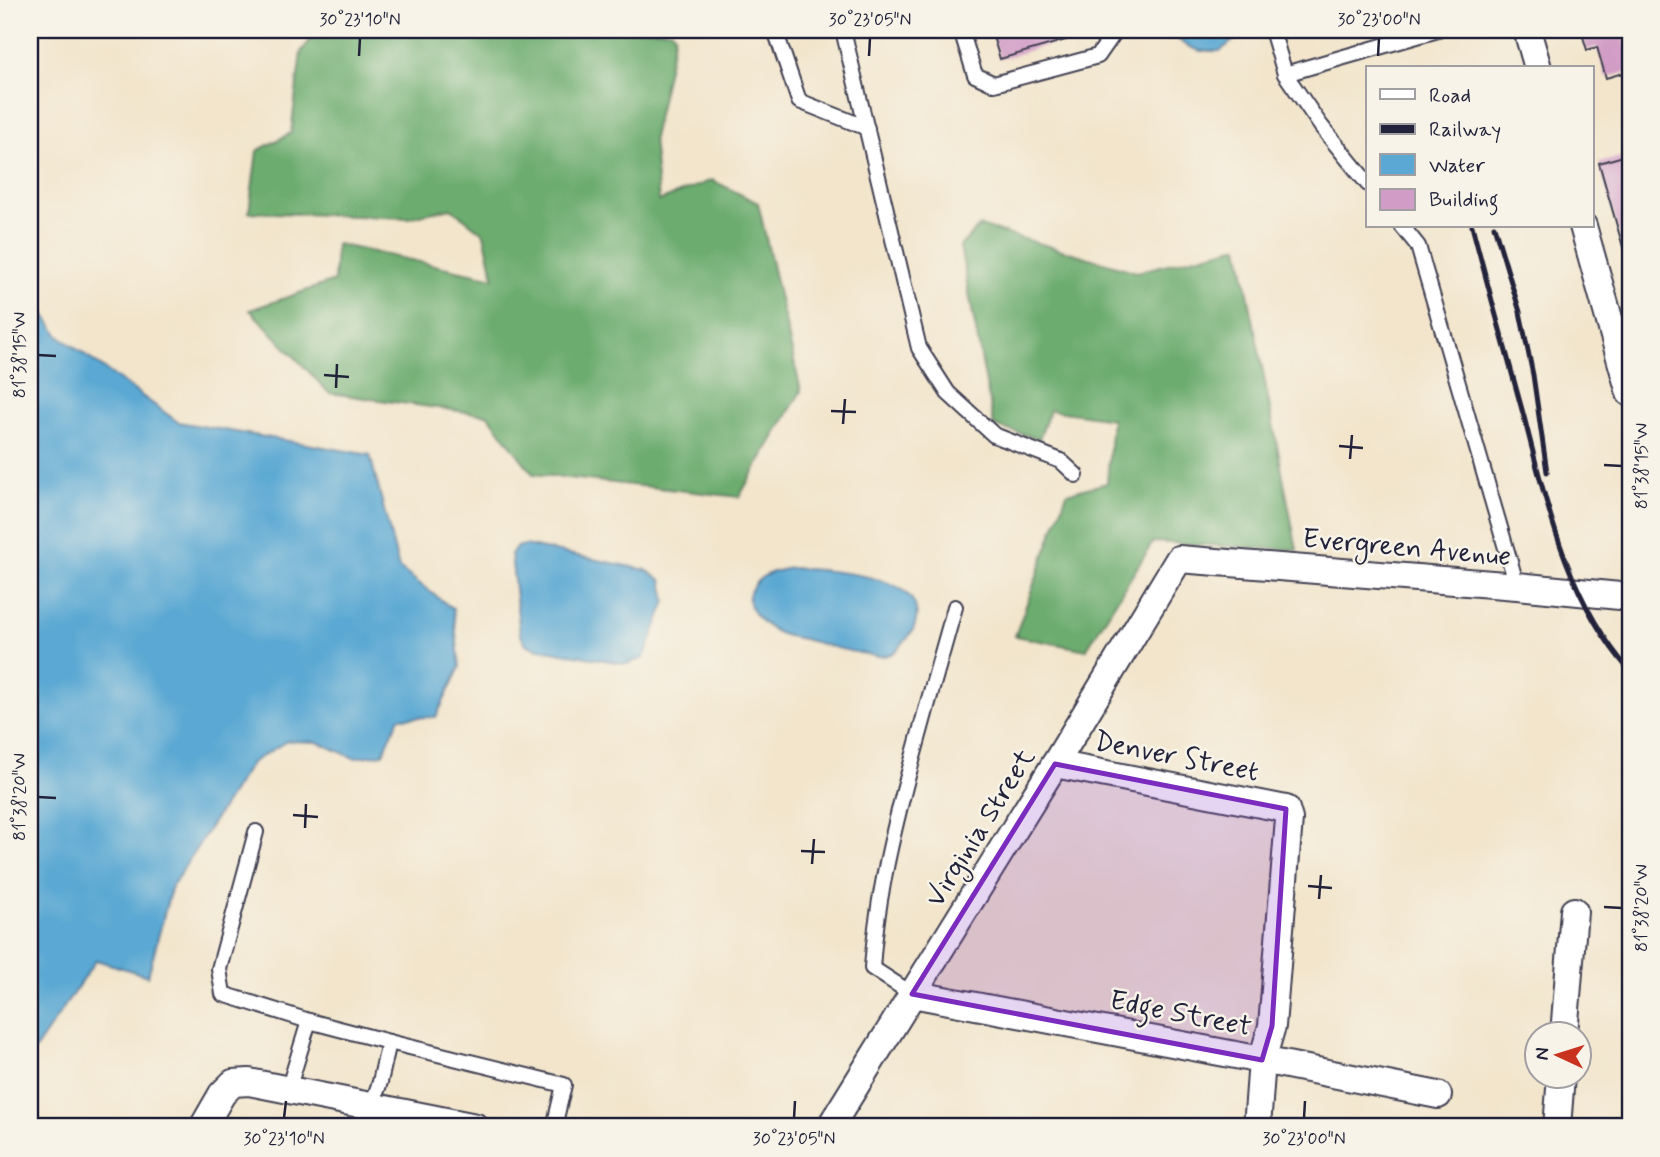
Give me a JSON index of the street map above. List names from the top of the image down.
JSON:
{
  "streets": {
    "street": [
      "Evergreen Avenue",
      "Denver Street",
      "Virginia Street",
      "Edge Street"
    ]
  },
  "crossings": [
    ["Evergreen Avenue", "Virginia Street"],
    ["Denver Street", "Virginia Street"],
    ["Denver Street", "Edge Street"],
    ["Virginia Street", "Edge Street"]
  ],
  "legend": [
    "Road",
    "Railway",
    "Water",
    "Building"
  ],
  "north": "left",
  "coordinates": [
    "30°23'10\"N",
    "30°23'05\"N",
    "30°23'00\"N",
    "81°38'15\"W",
    "81°38'20\"W"
  ]
}
